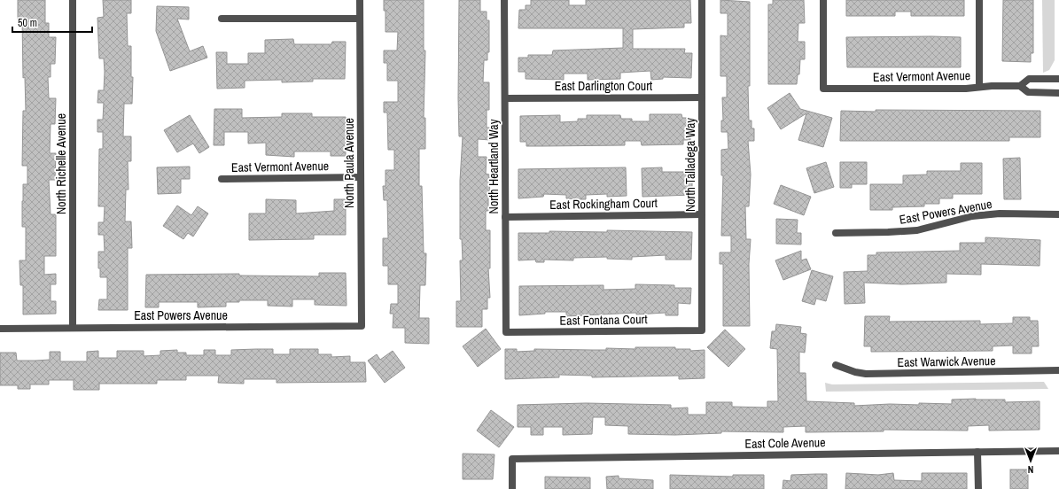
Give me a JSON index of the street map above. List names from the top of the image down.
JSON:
{
  "streets": {
    "street": [
      "East Vermont Avenue",
      "East Darlington Court",
      "North Paula Avenue",
      "North Richelle Avenue",
      "North Talladega Way",
      "North Heartland Way",
      "East Rockingham Court",
      "East Powers Avenue",
      "East Fontana Court",
      "East Warwick Avenue",
      "East Cole Avenue"
    ]
  },
  "crossings": [
    ["East Vermont Avenue", "North Paula Avenue"],
    ["East Darlington Court", "North Talladega Way"],
    ["East Darlington Court", "North Heartland Way"],
    ["North Paula Avenue", "East Powers Avenue"],
    ["North Richelle Avenue", "East Powers Avenue"],
    ["North Talladega Way", "East Rockingham Court"],
    ["North Talladega Way", "East Fontana Court"],
    ["North Heartland Way", "East Rockingham Court"],
    ["North Heartland Way", "East Fontana Court"]
  ],
  "scale_bar": "50 m",
  "north": "bottom"
}
